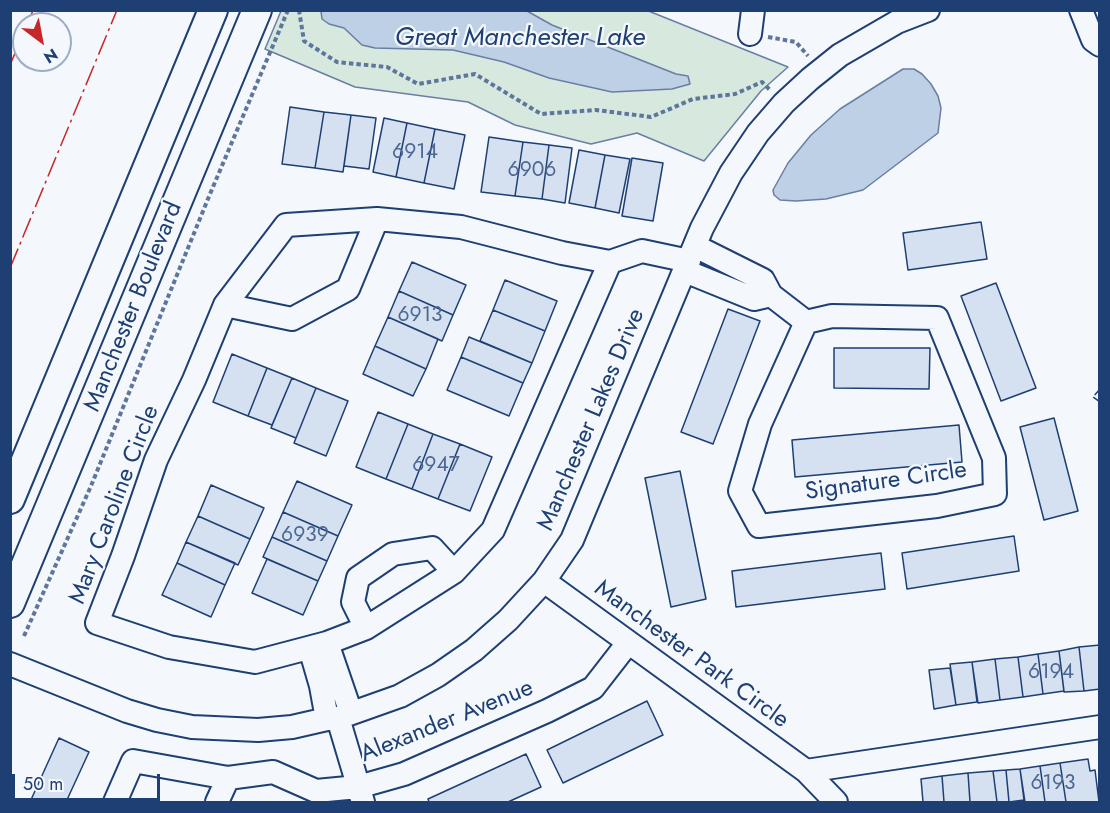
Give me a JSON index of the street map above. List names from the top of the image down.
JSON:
{
  "streets": {
    "main road": ["Manchester Boulevard"],
    "street": [
      "Manchester Lakes Drive",
      "Signature Circle",
      "Mary Caroline Circle",
      "Manchester Park Circle",
      "Alexander Avenue"
    ]
  },
  "crossings": [
    ["Manchester Lakes Drive", "Mary Caroline Circle"],
    ["Manchester Lakes Drive", "Manchester Park Circle"],
    ["Manchester Park Circle", "Alexander Avenue"]
  ],
  "water": ["Great Manchester Lake"],
  "house_numbers": [
    "6914",
    "6906",
    "6913",
    "6947",
    "6939",
    "6194",
    "6193"
  ],
  "scale_bar": "50 m",
  "north": "bottom right"
}
